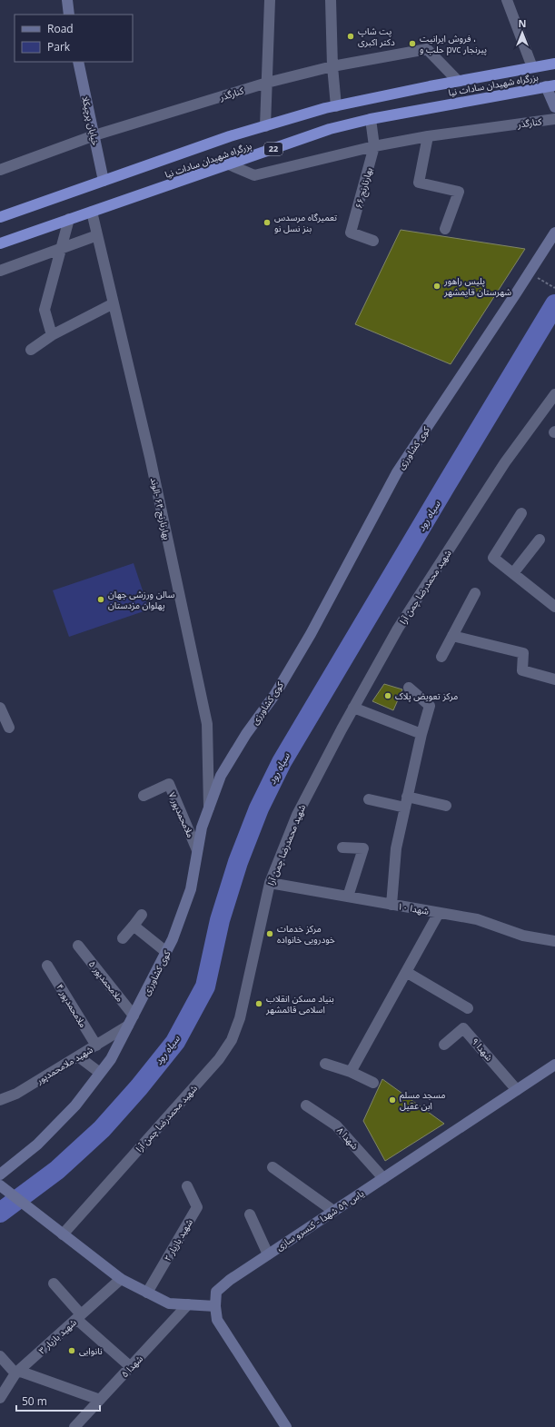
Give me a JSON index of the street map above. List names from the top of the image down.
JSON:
{
  "streets": {
    "highway": ["بزرگراه شهیدان سادات نیا", "22"],
    "street": [
      "کنارگذر",
      "خیابان پرچیکلا",
      "بهارنارنج ۶۶",
      "کوی کشاورزی",
      "بهارنارنج ۶۴ -الوند",
      "شهید محمدرضا چمن آرا",
      "ملامحمدپور ۷",
      "شهدا ۱۰",
      "ملامحمدپور ۵",
      "ملامحمدپور ۴",
      "شهدا ۹",
      "شهید ملامحمدپور",
      "شهدا ۸",
      "یاس ۵۹ شهدا - کنسرو سازی",
      "شهید بازیار ۲",
      "شهید بازیار ۳",
      "شهدا ۵"
    ]
  },
  "crossings": [
    ["بزرگراه شهیدان سادات نیا", "کنارگذر"],
    ["بزرگراه شهیدان سادات نیا", "خیابان پرچیکلا"],
    ["بزرگراه شهیدان سادات نیا", "بهارنارنج ۶۶"],
    ["بزرگراه شهیدان سادات نیا", "بهارنارنج ۶۴ -الوند"],
    ["کنارگذر", "خیابان پرچیکلا"],
    ["کنارگذر", "بهارنارنج ۶۶"],
    ["کوی کشاورزی", "بهارنارنج ۶۴ -الوند"],
    ["کوی کشاورزی", "ملامحمدپور ۷"],
    ["کوی کشاورزی", "ملامحمدپور ۵"],
    ["کوی کشاورزی", "شهید ملامحمدپور"],
    ["شهید محمدرضا چمن آرا", "شهدا ۱۰"],
    ["ملامحمدپور ۴", "شهید ملامحمدپور"],
    ["شهدا ۹", "یاس ۵۹ شهدا - کنسرو سازی"],
    ["شهدا ۸", "یاس ۵۹ شهدا - کنسرو سازی"]
  ],
  "water": ["سیاه رود"],
  "places": [
    "پت شاپ دکتر اکبری",
    "فروش ایرانیت ، حلب و pvc پیرنجار",
    "تعمیرگاه مرسدس بنز نسل نو",
    "پلیس راهور شهرستان قایمشهر",
    "سالن ورزشی جهان پهلوان مزدستان",
    "مرکز تعویض پلاک",
    "مرکز خدمات خودرویی خانواده",
    "بنیاد مسکن انقلاب اسلامی قائمشهر",
    "مسجد مسلم ابن عقیل",
    "نانوایی"
  ],
  "legend": ["Road", "Park"],
  "scale_bar": "50 m",
  "north": "top"
}
